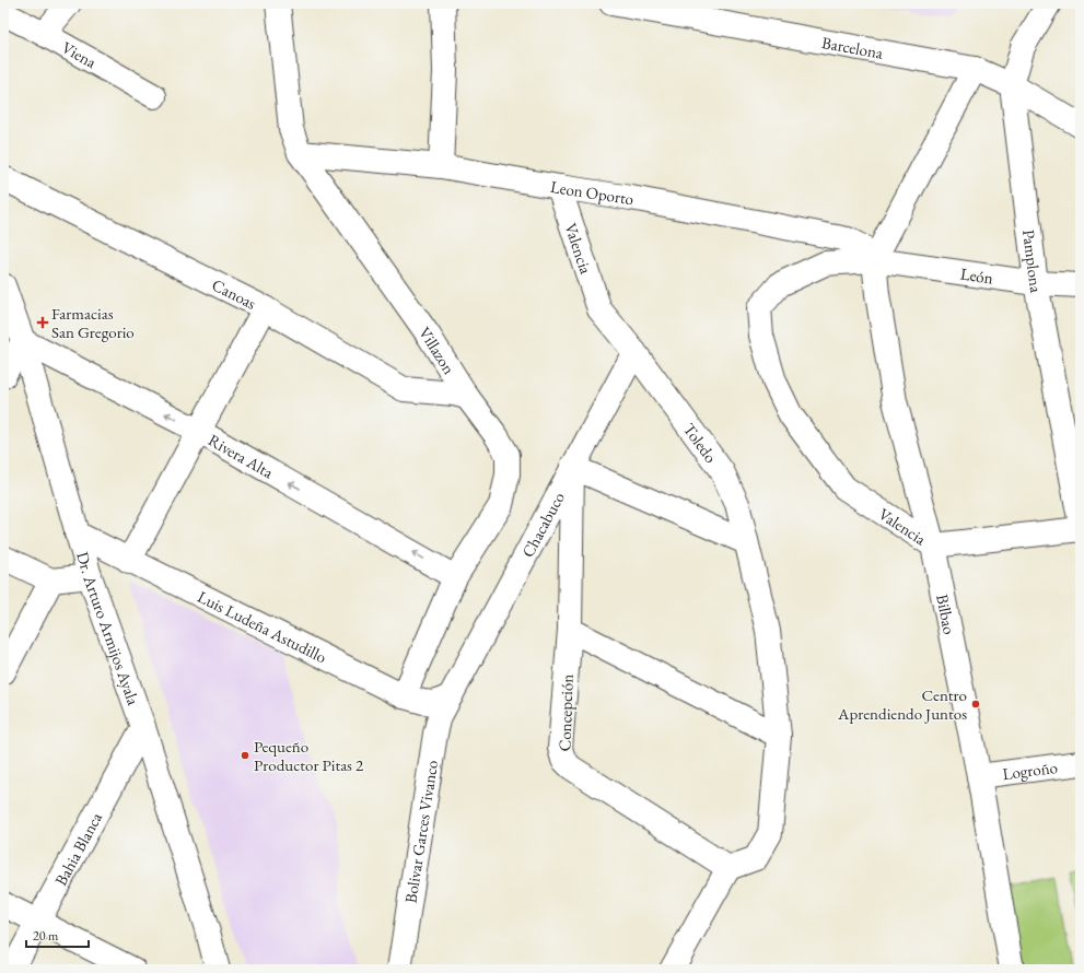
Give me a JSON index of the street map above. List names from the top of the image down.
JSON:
{
  "streets": {
    "street": [
      "Barcelona",
      "Viena",
      "Leon Oporto",
      "Valencia",
      "Pamplona",
      "León",
      "Canoas",
      "Villazon",
      "Toledo",
      "Rivera Alta",
      "Chacabuco",
      "Bilbao",
      "Luis Ludeña Astudillo",
      "Dr. Arturo Armijos Ayala",
      "Concepción",
      "Logroño",
      "Bolivar Garces Vivanco",
      "Bahia Blanca"
    ]
  },
  "crossings": [
    ["Barcelona", "Pamplona"],
    ["Leon Oporto", "Valencia"],
    ["Leon Oporto", "León"],
    ["Leon Oporto", "Villazon"],
    ["Leon Oporto", "Bilbao"],
    ["Valencia", "León"],
    ["Valencia", "Toledo"],
    ["Valencia", "Bilbao"],
    ["Pamplona", "León"],
    ["León", "Bilbao"],
    ["Canoas", "Villazon"],
    ["Villazon", "Rivera Alta"],
    ["Villazon", "Luis Ludeña Astudillo"],
    ["Toledo", "Chacabuco"],
    ["Toledo", "Concepción"],
    ["Rivera Alta", "Dr. Arturo Armijos Ayala"],
    ["Chacabuco", "Luis Ludeña Astudillo"],
    ["Chacabuco", "Concepción"],
    ["Chacabuco", "Bolivar Garces Vivanco"],
    ["Bilbao", "Logroño"],
    ["Luis Ludeña Astudillo", "Dr. Arturo Armijos Ayala"],
    ["Luis Ludeña Astudillo", "Bolivar Garces Vivanco"],
    ["Dr. Arturo Armijos Ayala", "Bahia Blanca"]
  ],
  "one_way": ["Rivera Alta"],
  "places": {
    "health": ["Farmacias San Gregorio"],
    "other": ["Centro Aprendiendo Juntos", "Pequeño Productor Pitas 2"]
  },
  "scale_bar": "20 m"
}
